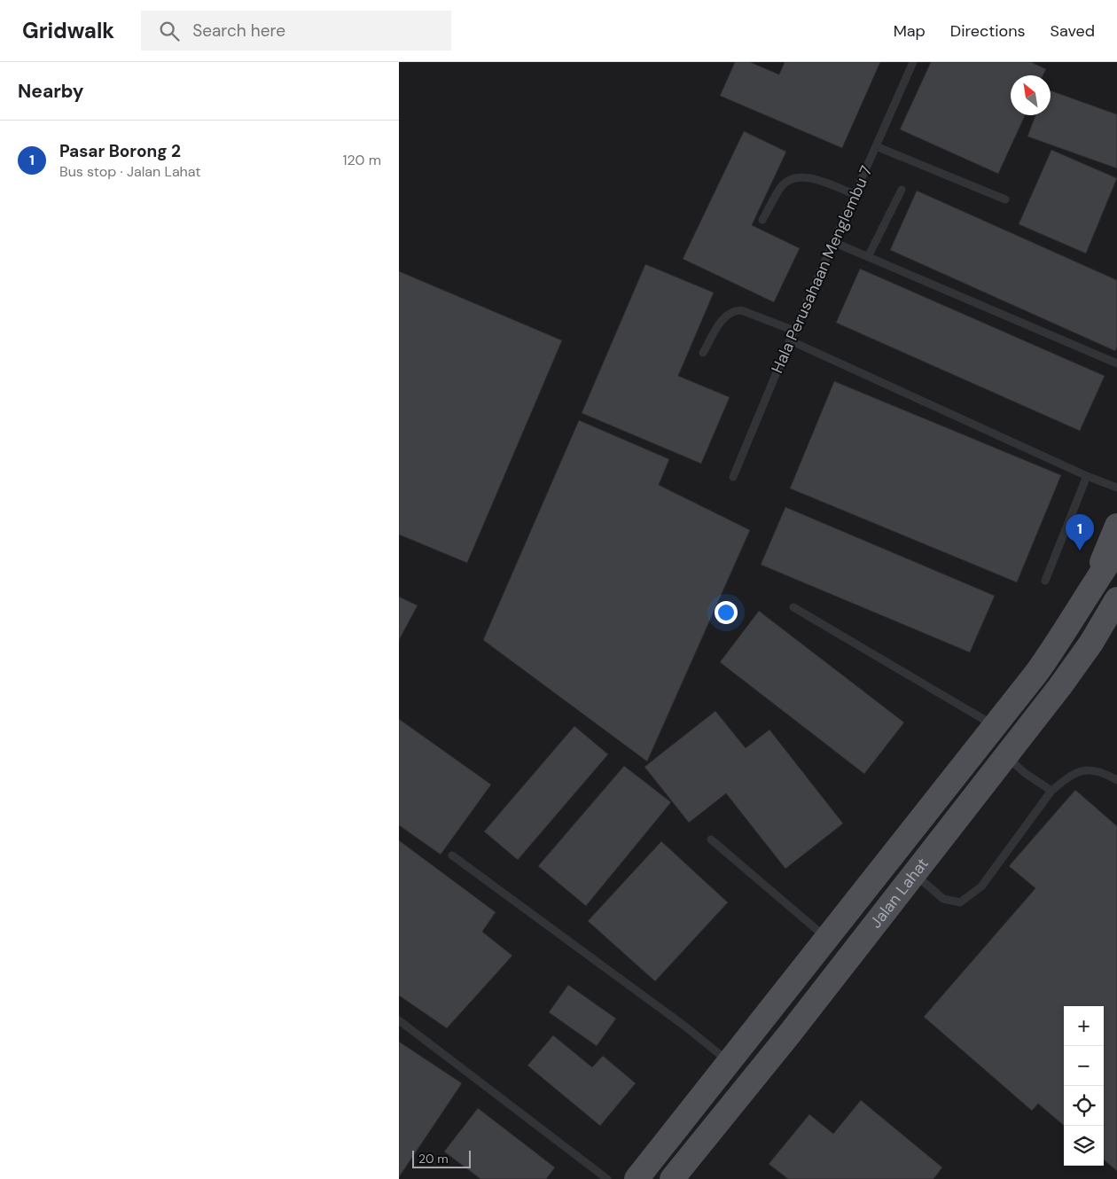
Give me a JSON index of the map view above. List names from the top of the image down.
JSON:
{
  "streets": {
    "main road": ["Jalan Lahat"],
    "lane": ["Hala Perusahaan Menglembu 7"]
  },
  "scale_bar": "20 m",
  "north": "top left",
  "page": {
    "header": "Gridwalk",
    "search": "Search here",
    "nav": ["Map", "Directions", "Saved"],
    "heading": "Nearby",
    "list": [
      {
        "mark": "1",
        "name": "Pasar Borong 2",
        "note": "Bus stop · Jalan Lahat",
        "value": "120 m"
      }
    ],
    "pins": "1",
    "map_buttons": ["+", "−"],
    "scale": "20 m"
  }
}
